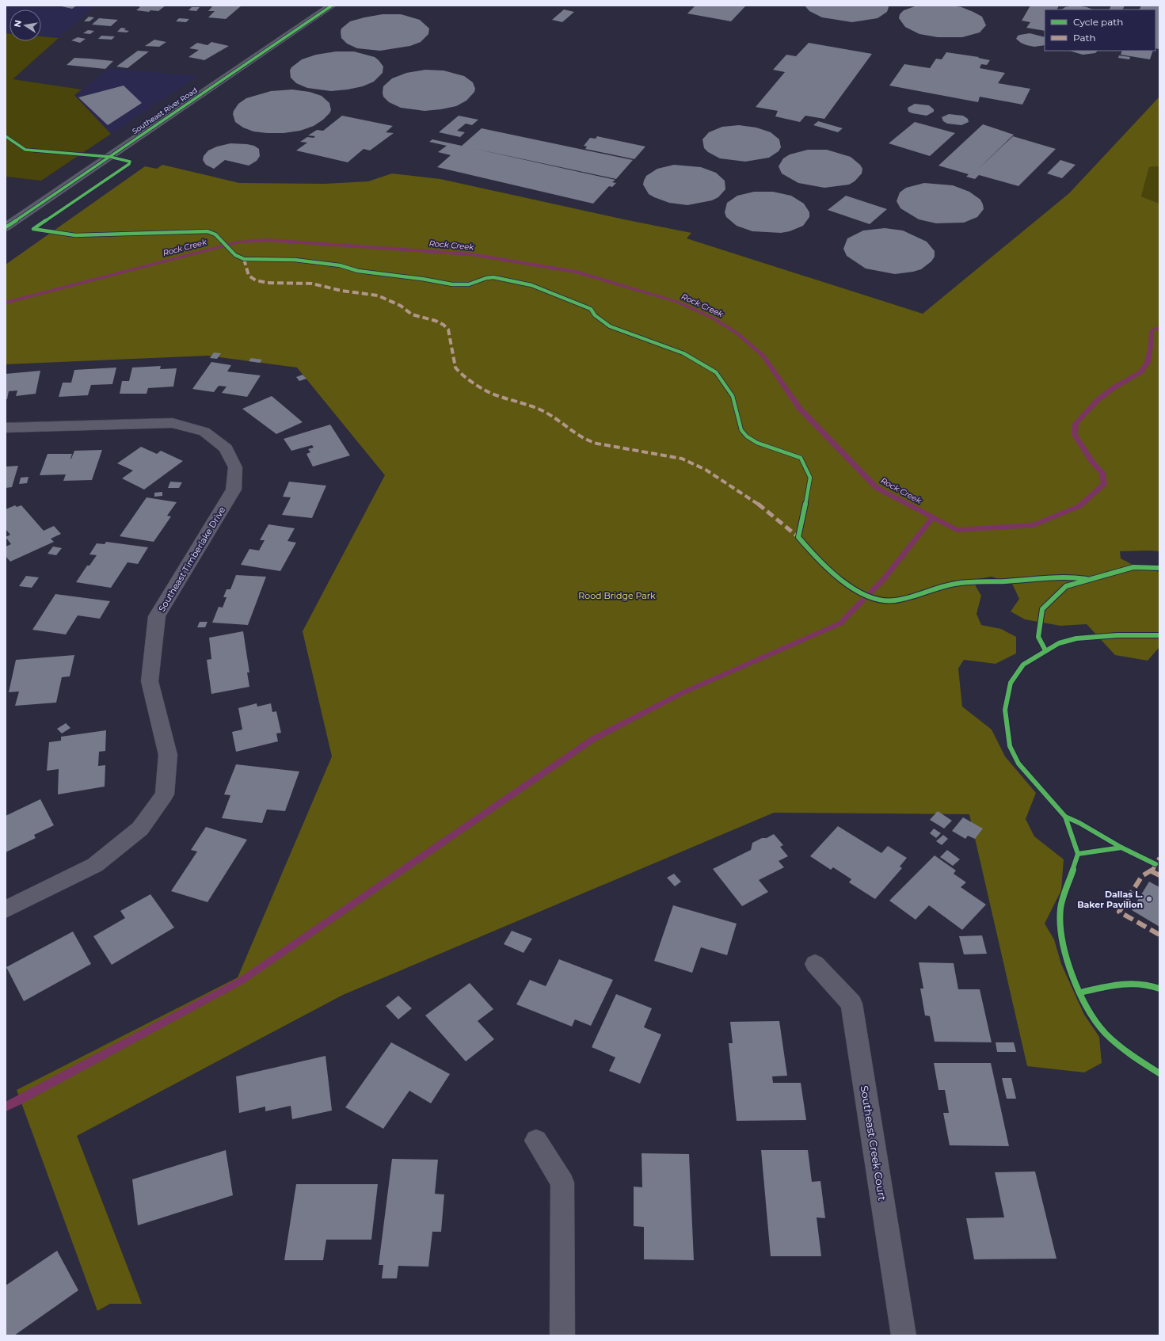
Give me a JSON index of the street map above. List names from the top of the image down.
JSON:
{
  "streets": {
    "street": ["Southeast River Road", "Southeast Timberlake Drive", "Southeast Creek Court"]
  },
  "water": ["Rock Creek"],
  "parks": ["Rood Bridge Park"],
  "places": ["Dallas L. Baker Pavilion"],
  "legend": ["Cycle path", "Path"],
  "north": "left"
}
